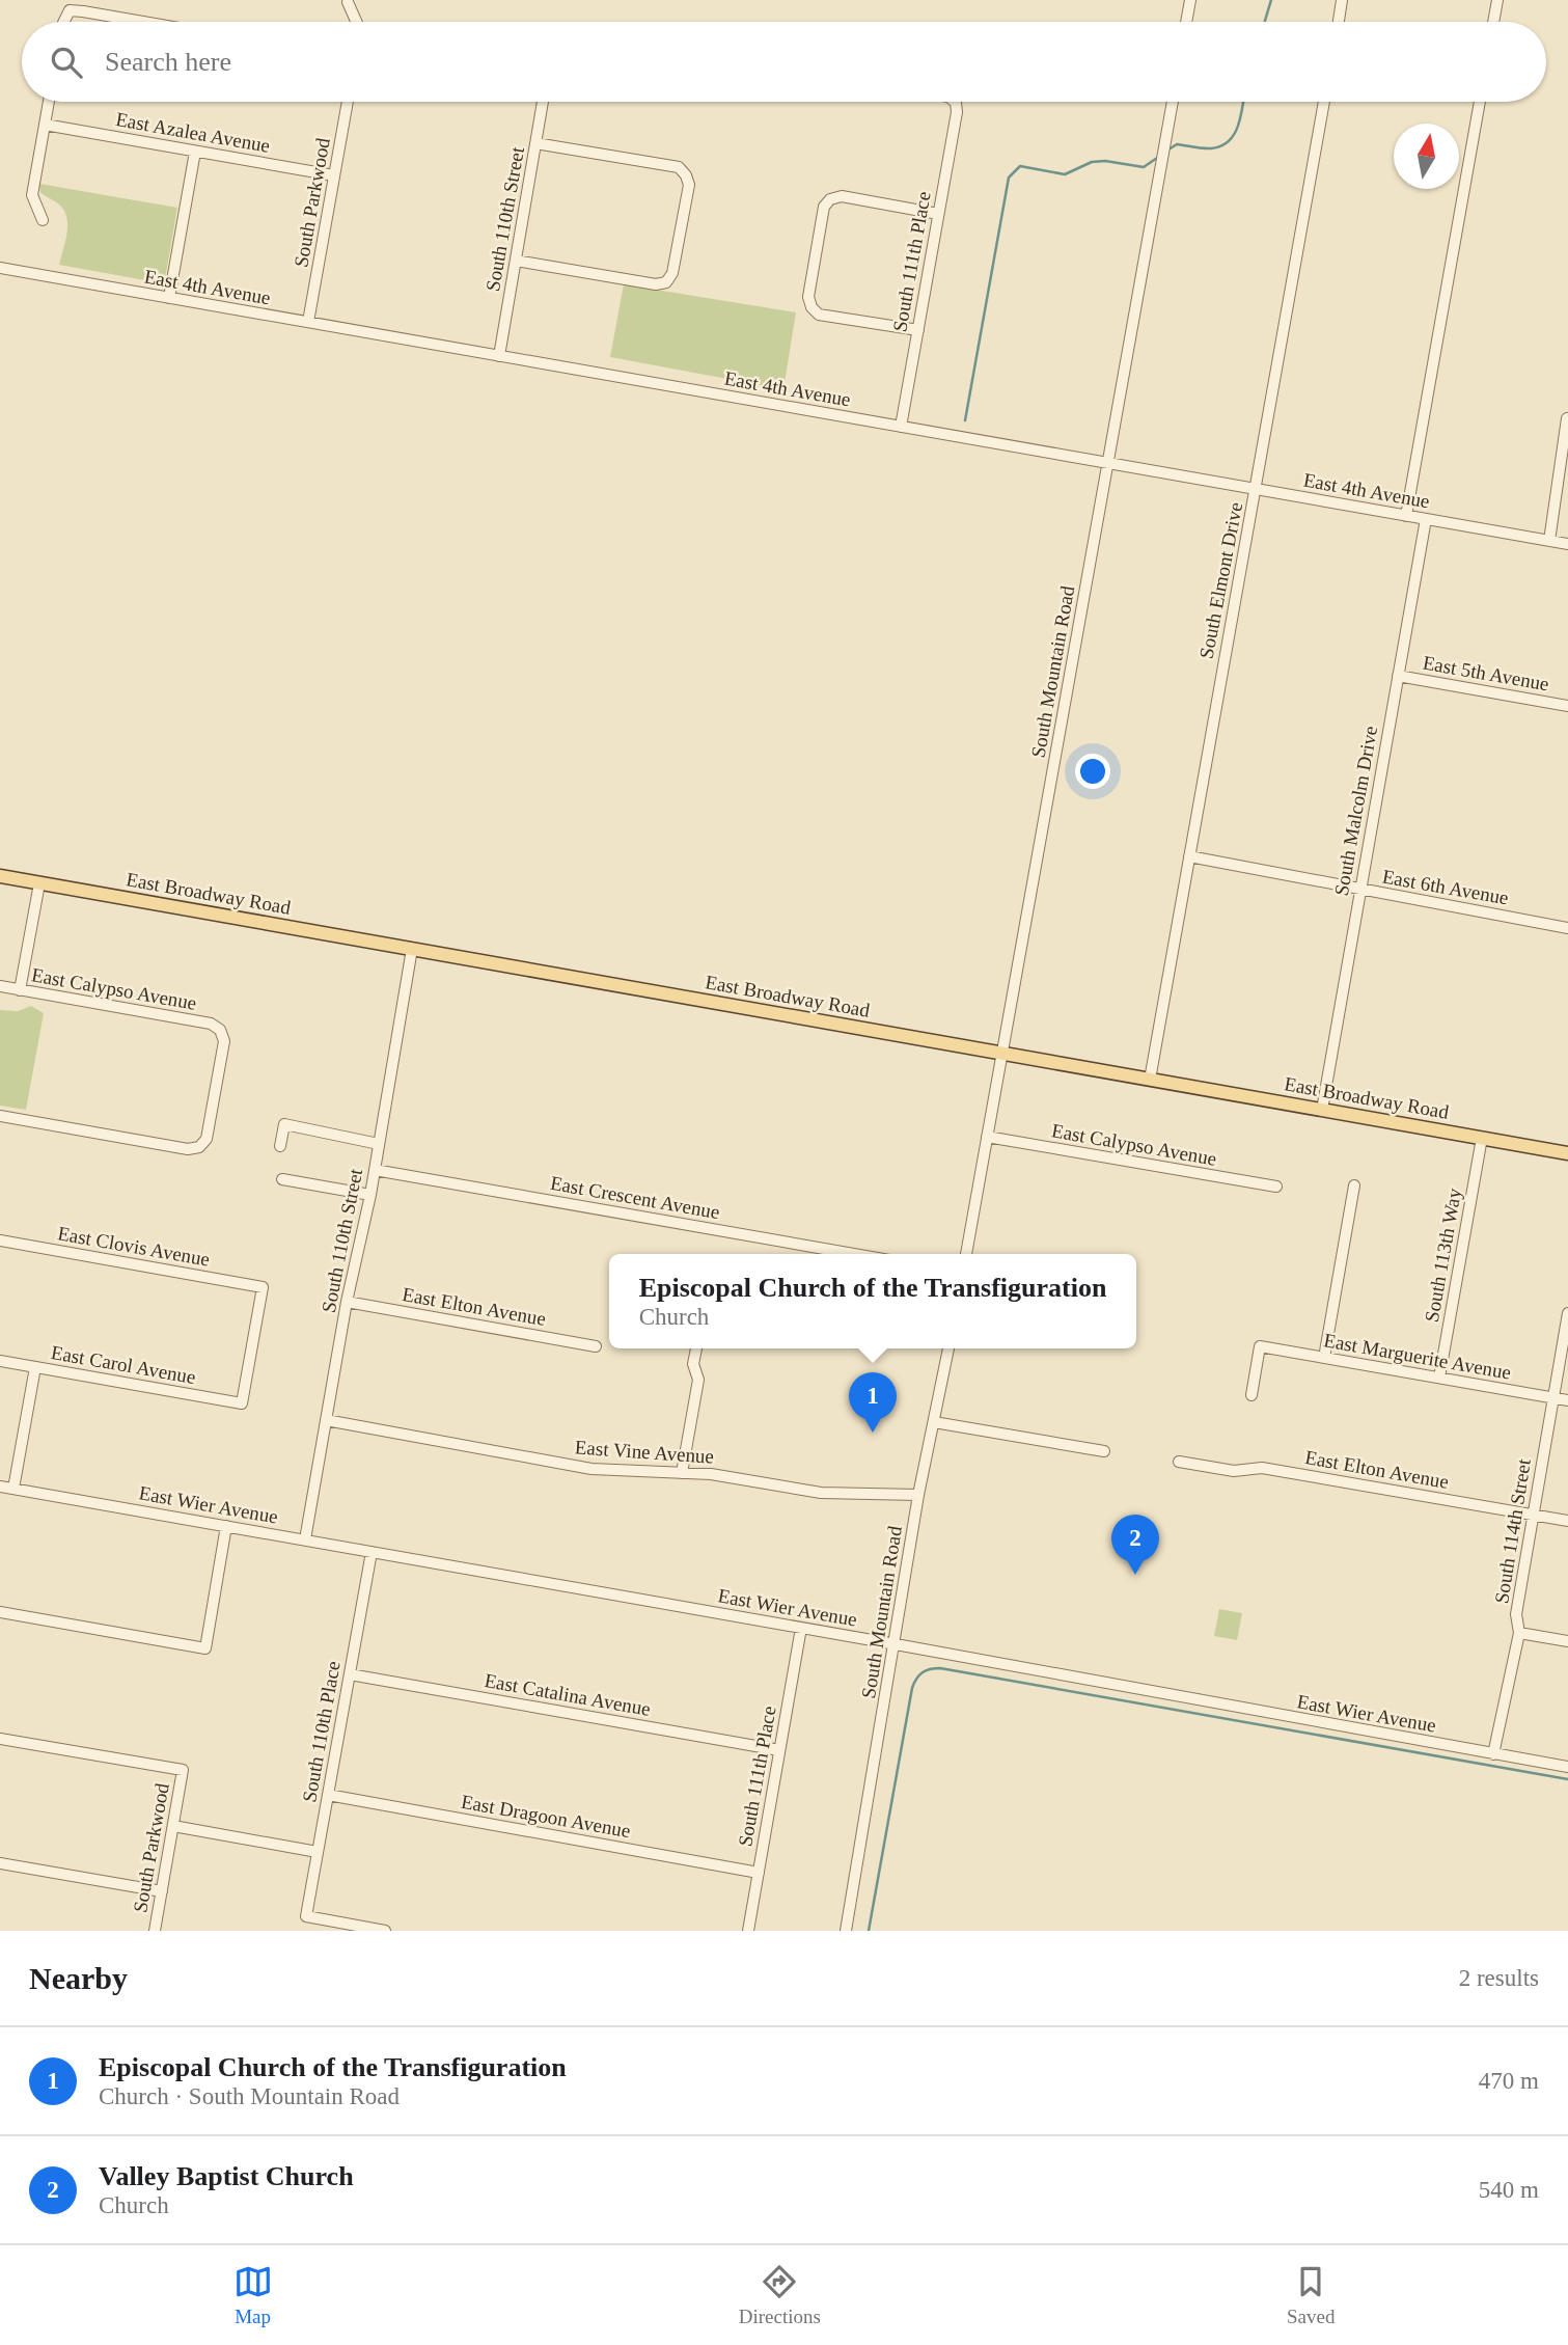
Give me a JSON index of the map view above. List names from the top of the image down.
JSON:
{
  "streets": {
    "main road": ["East Broadway Road"],
    "street": [
      "East Azalea Avenue",
      "South Parkwood",
      "South 110th Street",
      "South 111th Place",
      "East 4th Avenue",
      "South Elmont Drive",
      "South Mountain Road",
      "East 5th Avenue",
      "South Malcolm Drive",
      "East 6th Avenue",
      "East Calypso Avenue",
      "East Crescent Avenue",
      "East Clovis Avenue",
      "South 113th Way",
      "East Elton Avenue",
      "East Marguerite Avenue",
      "East Carol Avenue",
      "East Vine Avenue",
      "East Wier Avenue",
      "South 114th Street",
      "East Catalina Avenue",
      "South 110th Place",
      "East Dragoon Avenue"
    ]
  },
  "crossings": [
    ["East Azalea Avenue", "South Parkwood"],
    ["South Parkwood", "East 4th Avenue"],
    ["South 110th Street", "East 4th Avenue"],
    ["South 110th Street", "East Broadway Road"],
    ["South 110th Street", "East Crescent Avenue"],
    ["South 110th Street", "East Elton Avenue"],
    ["South 110th Street", "East Vine Avenue"],
    ["South 110th Street", "East Wier Avenue"],
    ["South 111th Place", "East 4th Avenue"],
    ["South 111th Place", "East Wier Avenue"],
    ["South 111th Place", "East Catalina Avenue"],
    ["South 111th Place", "East Dragoon Avenue"],
    ["East 4th Avenue", "South Elmont Drive"],
    ["East 4th Avenue", "South Mountain Road"],
    ["East 4th Avenue", "South Malcolm Drive"],
    ["South Elmont Drive", "East 6th Avenue"],
    ["South Elmont Drive", "East Broadway Road"],
    ["South Mountain Road", "East Broadway Road"],
    ["South Mountain Road", "East Calypso Avenue"],
    ["South Mountain Road", "East Vine Avenue"],
    ["South Mountain Road", "East Wier Avenue"],
    ["East 5th Avenue", "South Malcolm Drive"],
    ["South Malcolm Drive", "East 6th Avenue"],
    ["South Malcolm Drive", "East Broadway Road"],
    ["East Broadway Road", "South 113th Way"],
    ["East Clovis Avenue", "East Carol Avenue"],
    ["South 113th Way", "East Marguerite Avenue"],
    ["East Elton Avenue", "South 114th Street"],
    ["East Marguerite Avenue", "South 114th Street"],
    ["East Wier Avenue", "South 114th Street"],
    ["East Wier Avenue", "South 110th Place"],
    ["East Catalina Avenue", "South 110th Place"],
    ["South 110th Place", "East Dragoon Avenue"]
  ],
  "north": "top",
  "page": {
    "search": "Search here",
    "popup": ["Episcopal Church of the Transfiguration", "Church"],
    "pins": ["1", "2"],
    "heading": ["Nearby", "2 results"],
    "list": [
      {
        "mark": "1",
        "name": "Episcopal Church of the Transfiguration",
        "note": "Church · South Mountain Road",
        "value": "470 m"
      },
      {
        "mark": "2",
        "name": "Valley Baptist Church",
        "note": "Church",
        "value": "540 m"
      }
    ],
    "nav": ["Map", "Directions", "Saved"]
  }
}
